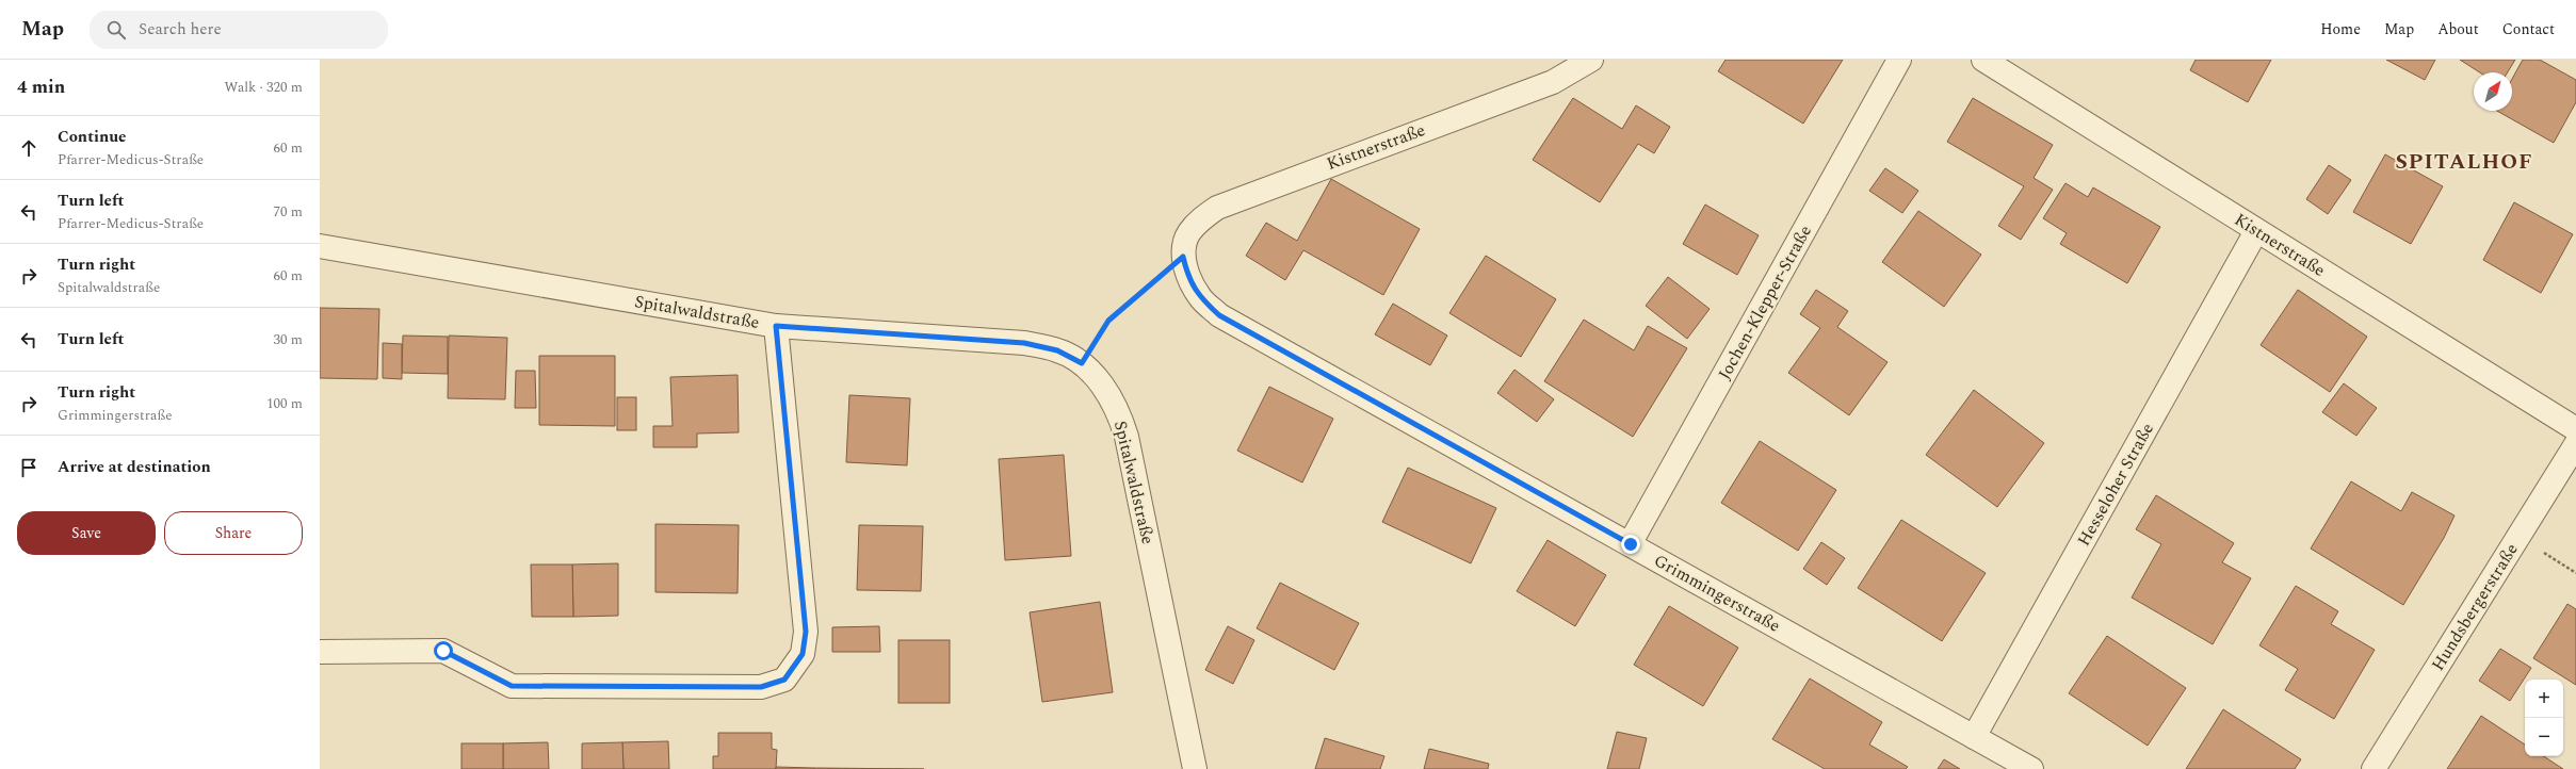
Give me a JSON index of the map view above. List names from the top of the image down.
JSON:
{
  "streets": {
    "street": [
      "Kistnerstraße",
      "Jochen-Klepper-Straße",
      "Spitalwaldstraße",
      "Hesseloher Straße",
      "Grimmingerstraße",
      "Hundsbergerstraße"
    ]
  },
  "crossings": [
    ["Kistnerstraße", "Hesseloher Straße"],
    ["Kistnerstraße", "Grimmingerstraße"],
    ["Jochen-Klepper-Straße", "Grimmingerstraße"],
    ["Hesseloher Straße", "Grimmingerstraße"]
  ],
  "districts": ["SPITALHOF"],
  "north": "top right",
  "page": {
    "header": "Map",
    "search": "Search here",
    "nav": [
      "Home",
      "Map",
      "About",
      "Contact"
    ],
    "heading": ["4 min", "Walk · 320 m"],
    "list": [
      ["Continue", "Pfarrer-Medicus-Straße", "60 m"],
      ["Turn left", "Pfarrer-Medicus-Straße", "70 m"],
      ["Turn right", "Spitalwaldstraße", "60 m"],
      ["Turn left", "30 m"],
      ["Turn right", "Grimmingerstraße", "100 m"],
      "Arrive at destination"
    ],
    "buttons": ["Save", "Share"],
    "map_buttons": ["+", "−"]
  }
}
